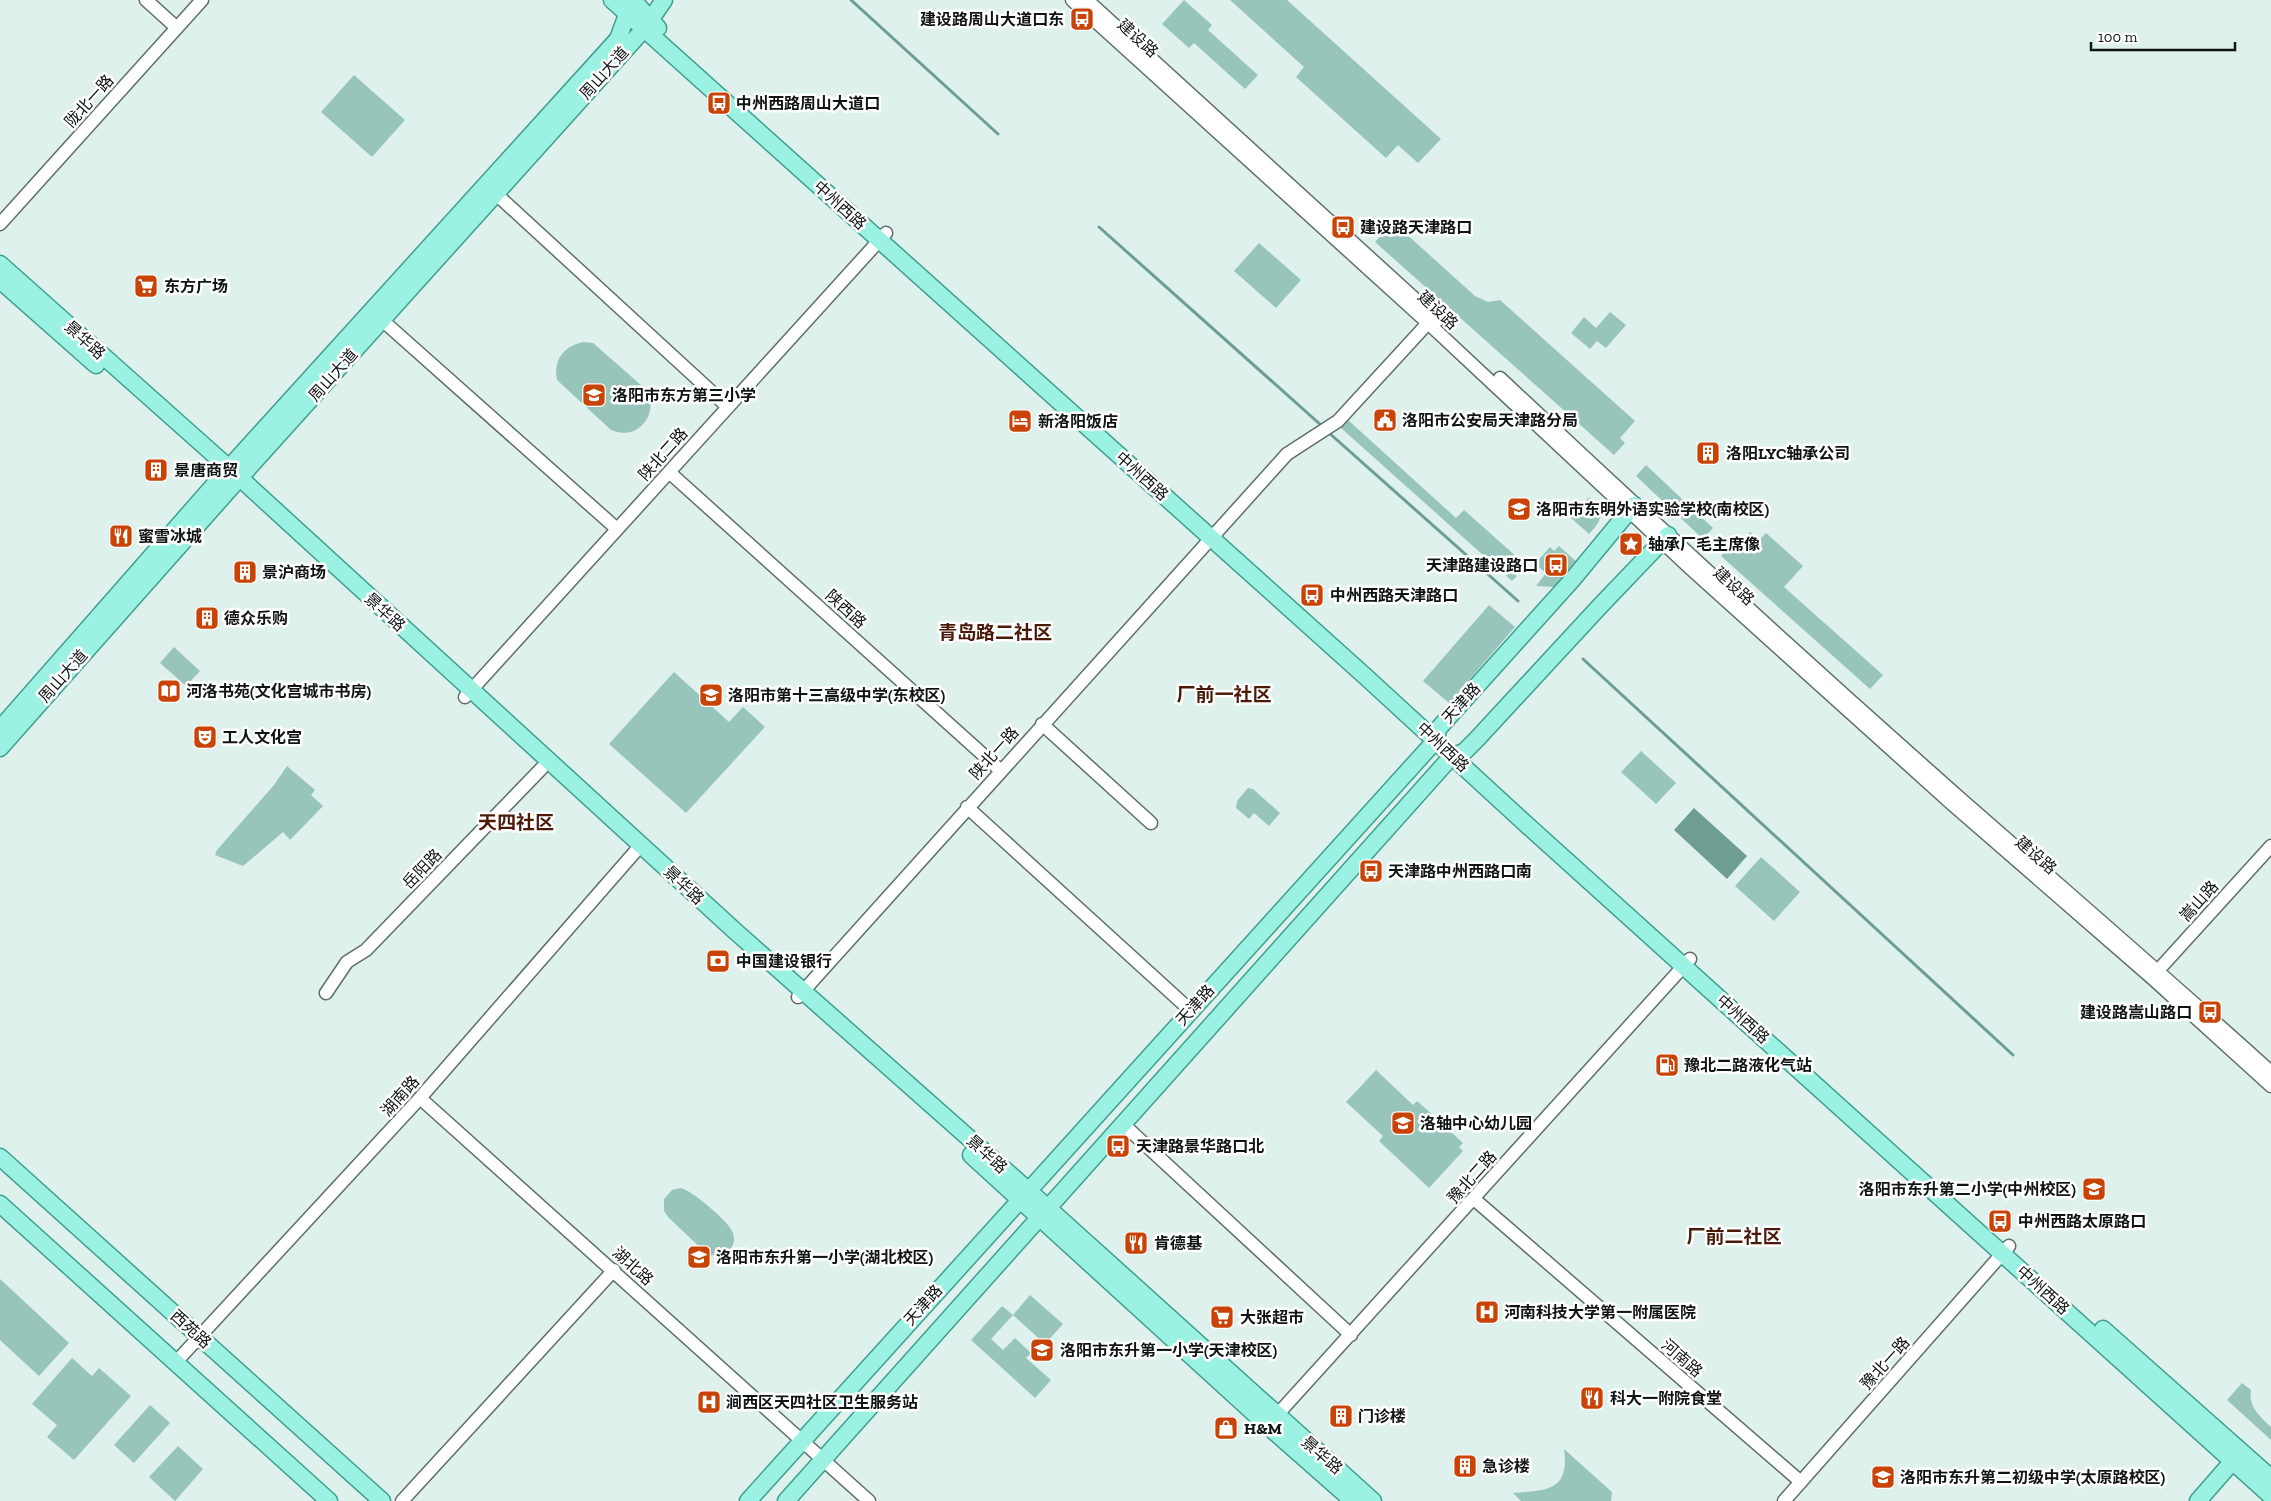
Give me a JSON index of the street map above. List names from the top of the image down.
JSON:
{
  "streets": {
    "main road": [
      "周山大道",
      "中州西路",
      "景华路",
      "天津路",
      "西苑路"
    ],
    "street": [
      "建设路",
      "陇北一路",
      "陕北二路",
      "陕西路",
      "陕北一路",
      "岳阳路",
      "嵩山路",
      "湖南路",
      "豫北二路",
      "湖北路",
      "河南路",
      "豫北一路"
    ]
  },
  "crossings": [
    ["建设路", "天津路"],
    ["建设路", "陕北一路"],
    ["建设路", "嵩山路"],
    ["周山大道", "中州西路"],
    ["周山大道", "景华路"],
    ["中州西路", "陕北二路"],
    ["中州西路", "天津路"],
    ["中州西路", "陕北一路"],
    ["中州西路", "豫北二路"],
    ["中州西路", "豫北一路"],
    ["景华路", "陕北二路"],
    ["景华路", "天津路"],
    ["景华路", "陕北一路"],
    ["景华路", "岳阳路"],
    ["景华路", "湖南路"],
    ["景华路", "豫北二路"],
    ["陕北二路", "陕西路"],
    ["陕西路", "陕北一路"],
    ["天津路", "湖北路"],
    ["湖南路", "湖北路"],
    ["湖南路", "西苑路"],
    ["豫北二路", "河南路"],
    ["河南路", "豫北一路"]
  ],
  "districts": [
    "青岛路二社区",
    "厂前一社区",
    "天四社区",
    "厂前二社区"
  ],
  "places": {
    "bus stop": [
      "建设路周山大道口东",
      "中州西路周山大道口",
      "建设路天津路口",
      "天津路建设路口",
      "中州西路天津路口",
      "天津路中州西路口南",
      "建设路嵩山路口",
      "天津路景华路口北",
      "中州西路太原路口"
    ],
    "supermarket": ["东方广场", "大张超市"],
    "school or university": [
      "洛阳市东方第三小学",
      "洛阳市东明外语实验学校(南校区)",
      "洛阳市第十三高级中学(东校区)",
      "洛轴中心幼儿园",
      "洛阳市东升第二小学(中州校区)",
      "洛阳市东升第一小学(湖北校区)",
      "洛阳市东升第一小学(天津校区)",
      "洛阳市东升第二初级中学(太原路校区)"
    ],
    "public building": ["洛阳市公安局天津路分局"],
    "hotel": ["新洛阳饭店"],
    "building": [
      "洛阳LYC轴承公司",
      "景唐商贸",
      "景沪商场",
      "德众乐购",
      "门诊楼",
      "急诊楼"
    ],
    "restaurant": ["蜜雪冰城", "肯德基", "科大一附院食堂"],
    "place": ["轴承厂毛主席像"],
    "library": ["河洛书苑(文化宫城市书房)"],
    "theatre": ["工人文化宫"],
    "bank": ["中国建设银行"],
    "fuel station": ["豫北二路液化气站"],
    "hospital": ["河南科技大学第一附属医院", "涧西区天四社区卫生服务站"],
    "shop": ["H&M"]
  },
  "scale_bar": "100 m"
}
